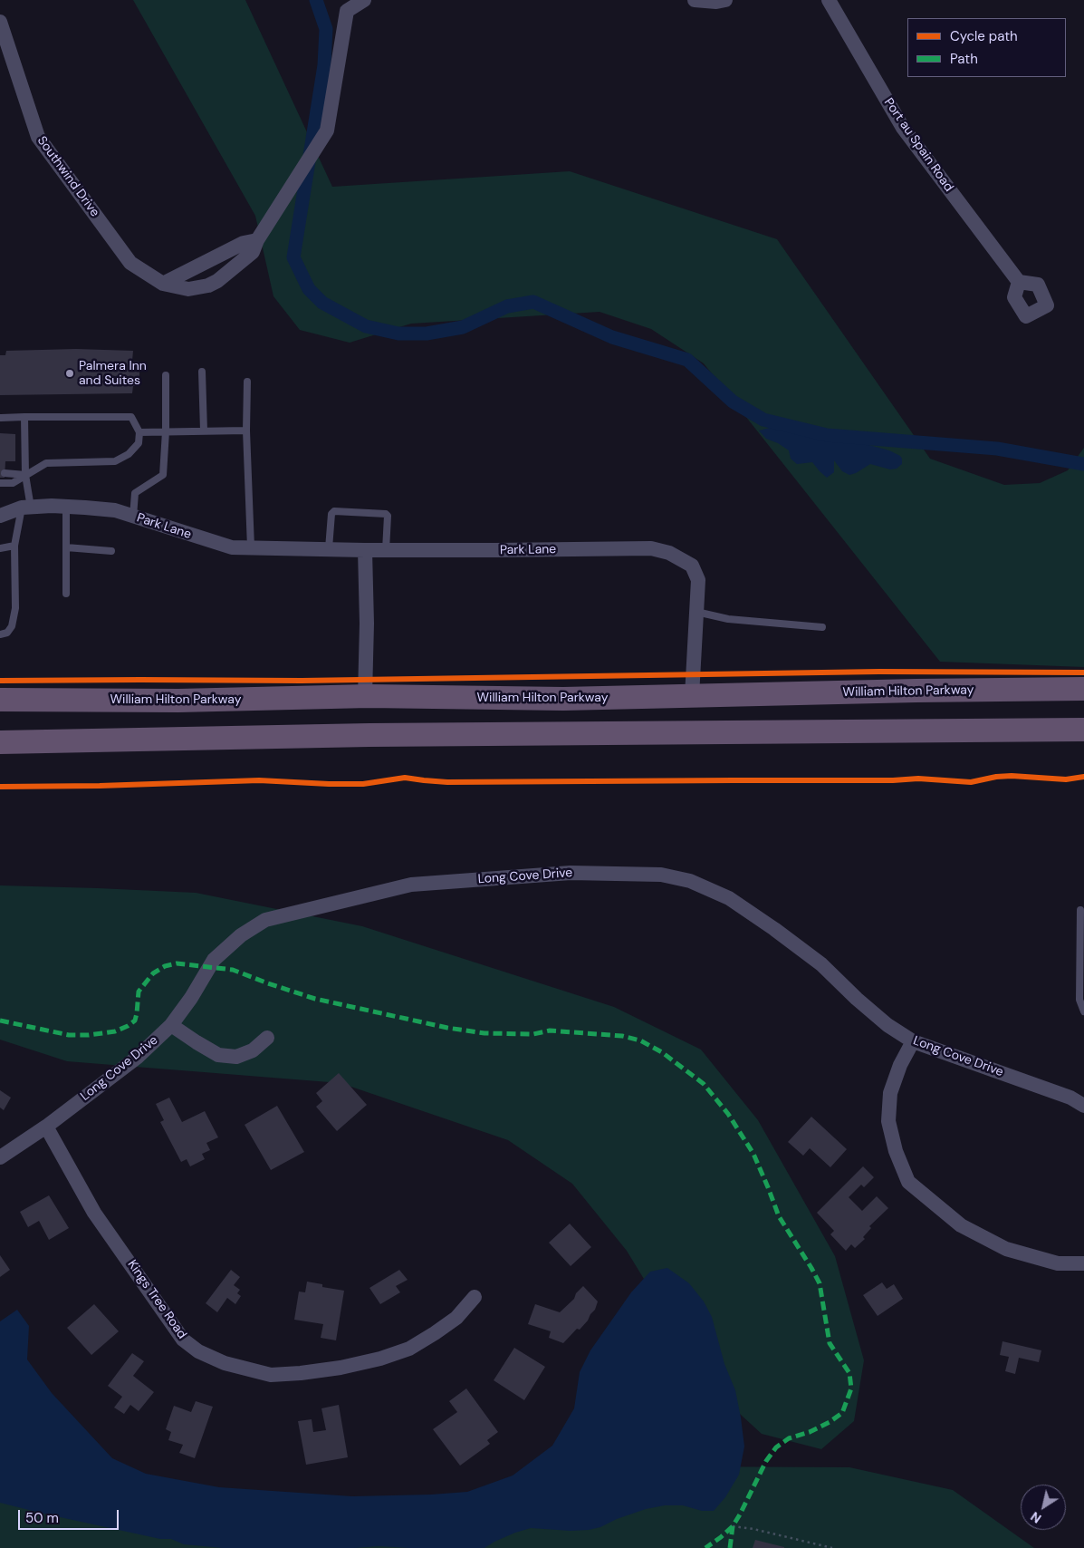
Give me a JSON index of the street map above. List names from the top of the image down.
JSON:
{
  "streets": {
    "highway": ["William Hilton Parkway"],
    "street": [
      "Port au Spain Road",
      "Southwind Drive",
      "Park Lane",
      "Long Cove Drive",
      "Kings Tree Road"
    ]
  },
  "crossings": [
    ["Park Lane", "William Hilton Parkway"],
    ["Long Cove Drive", "Kings Tree Road"]
  ],
  "places": ["Palmera Inn and Suites"],
  "legend": ["Cycle path", "Path"],
  "scale_bar": "50 m",
  "north": "bottom left"
}
